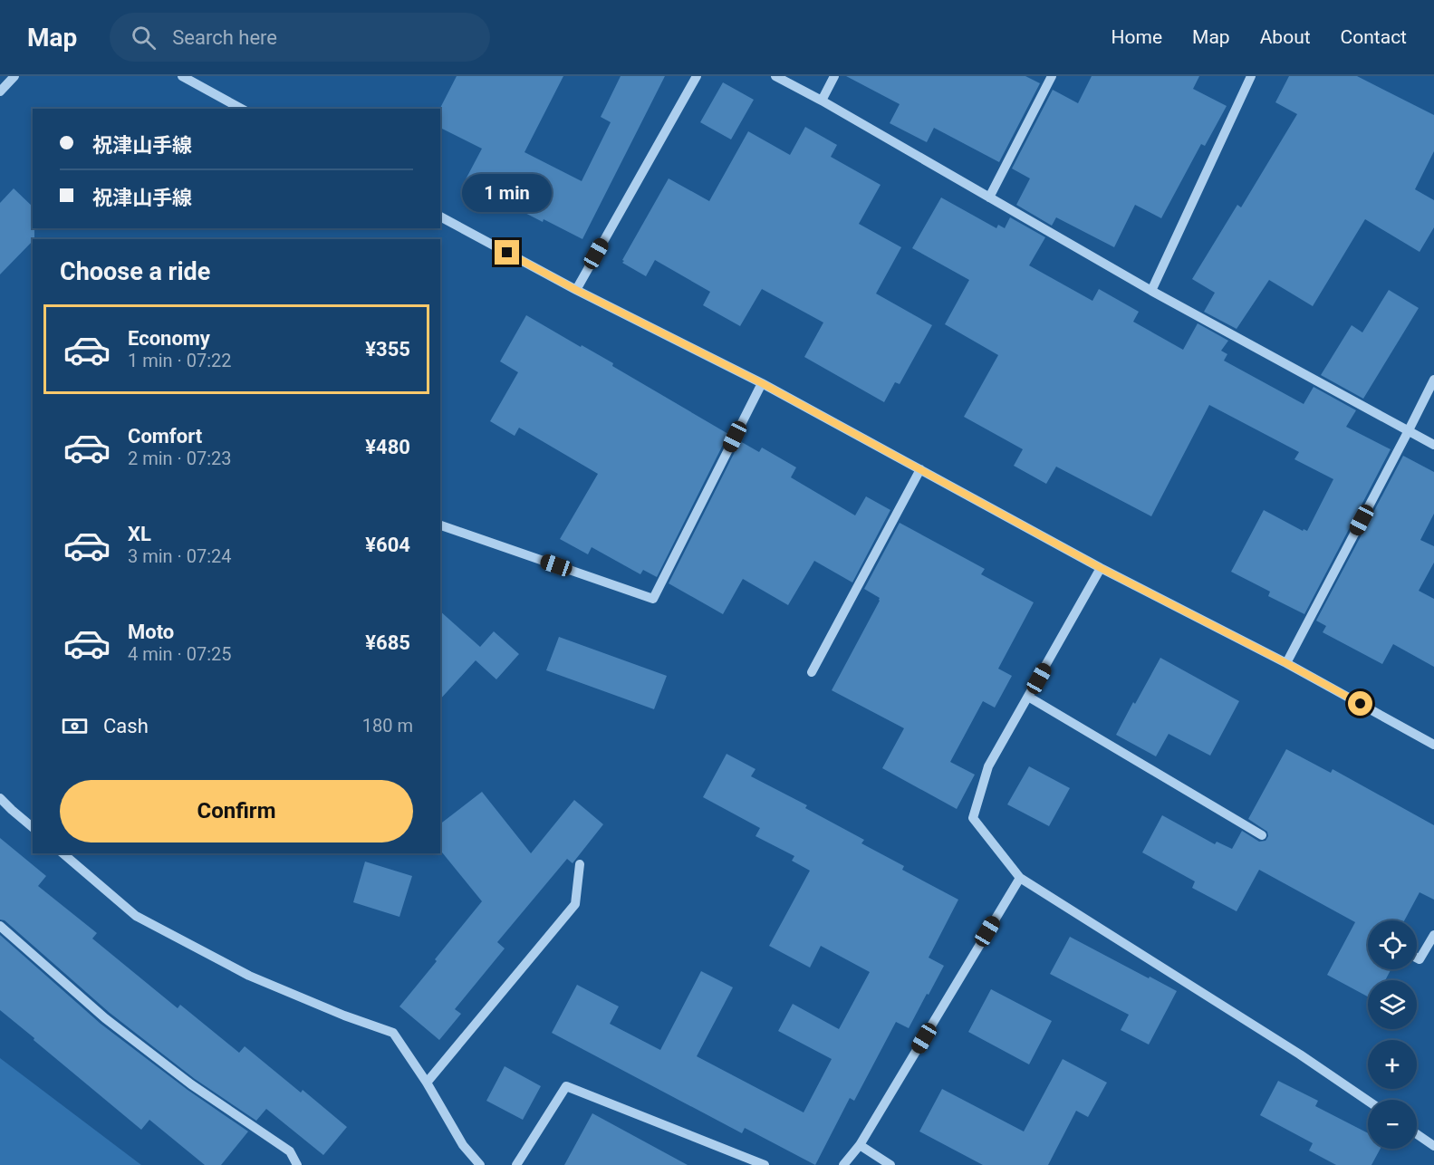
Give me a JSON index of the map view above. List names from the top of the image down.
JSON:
{
  "page": {
    "header": "Map",
    "search": "Search here",
    "nav": [
      "Home",
      "Map",
      "About",
      "Contact"
    ],
    "banner": ["祝津山手線", "祝津山手線"],
    "bubble": "1 min",
    "heading": "Choose a ride",
    "list": [
      {
        "name": "Economy",
        "note": "1 min · 07:22",
        "value": "¥355"
      },
      {
        "name": "Comfort",
        "note": "2 min · 07:23",
        "value": "¥480"
      },
      {
        "name": "XL",
        "note": "3 min · 07:24",
        "value": "¥604"
      },
      {
        "name": "Moto",
        "note": "4 min · 07:25",
        "value": "¥685"
      }
    ],
    "pay": ["Cash", "180 m"],
    "buttons": "Confirm",
    "map_buttons": ["+", "−"]
  }
}
